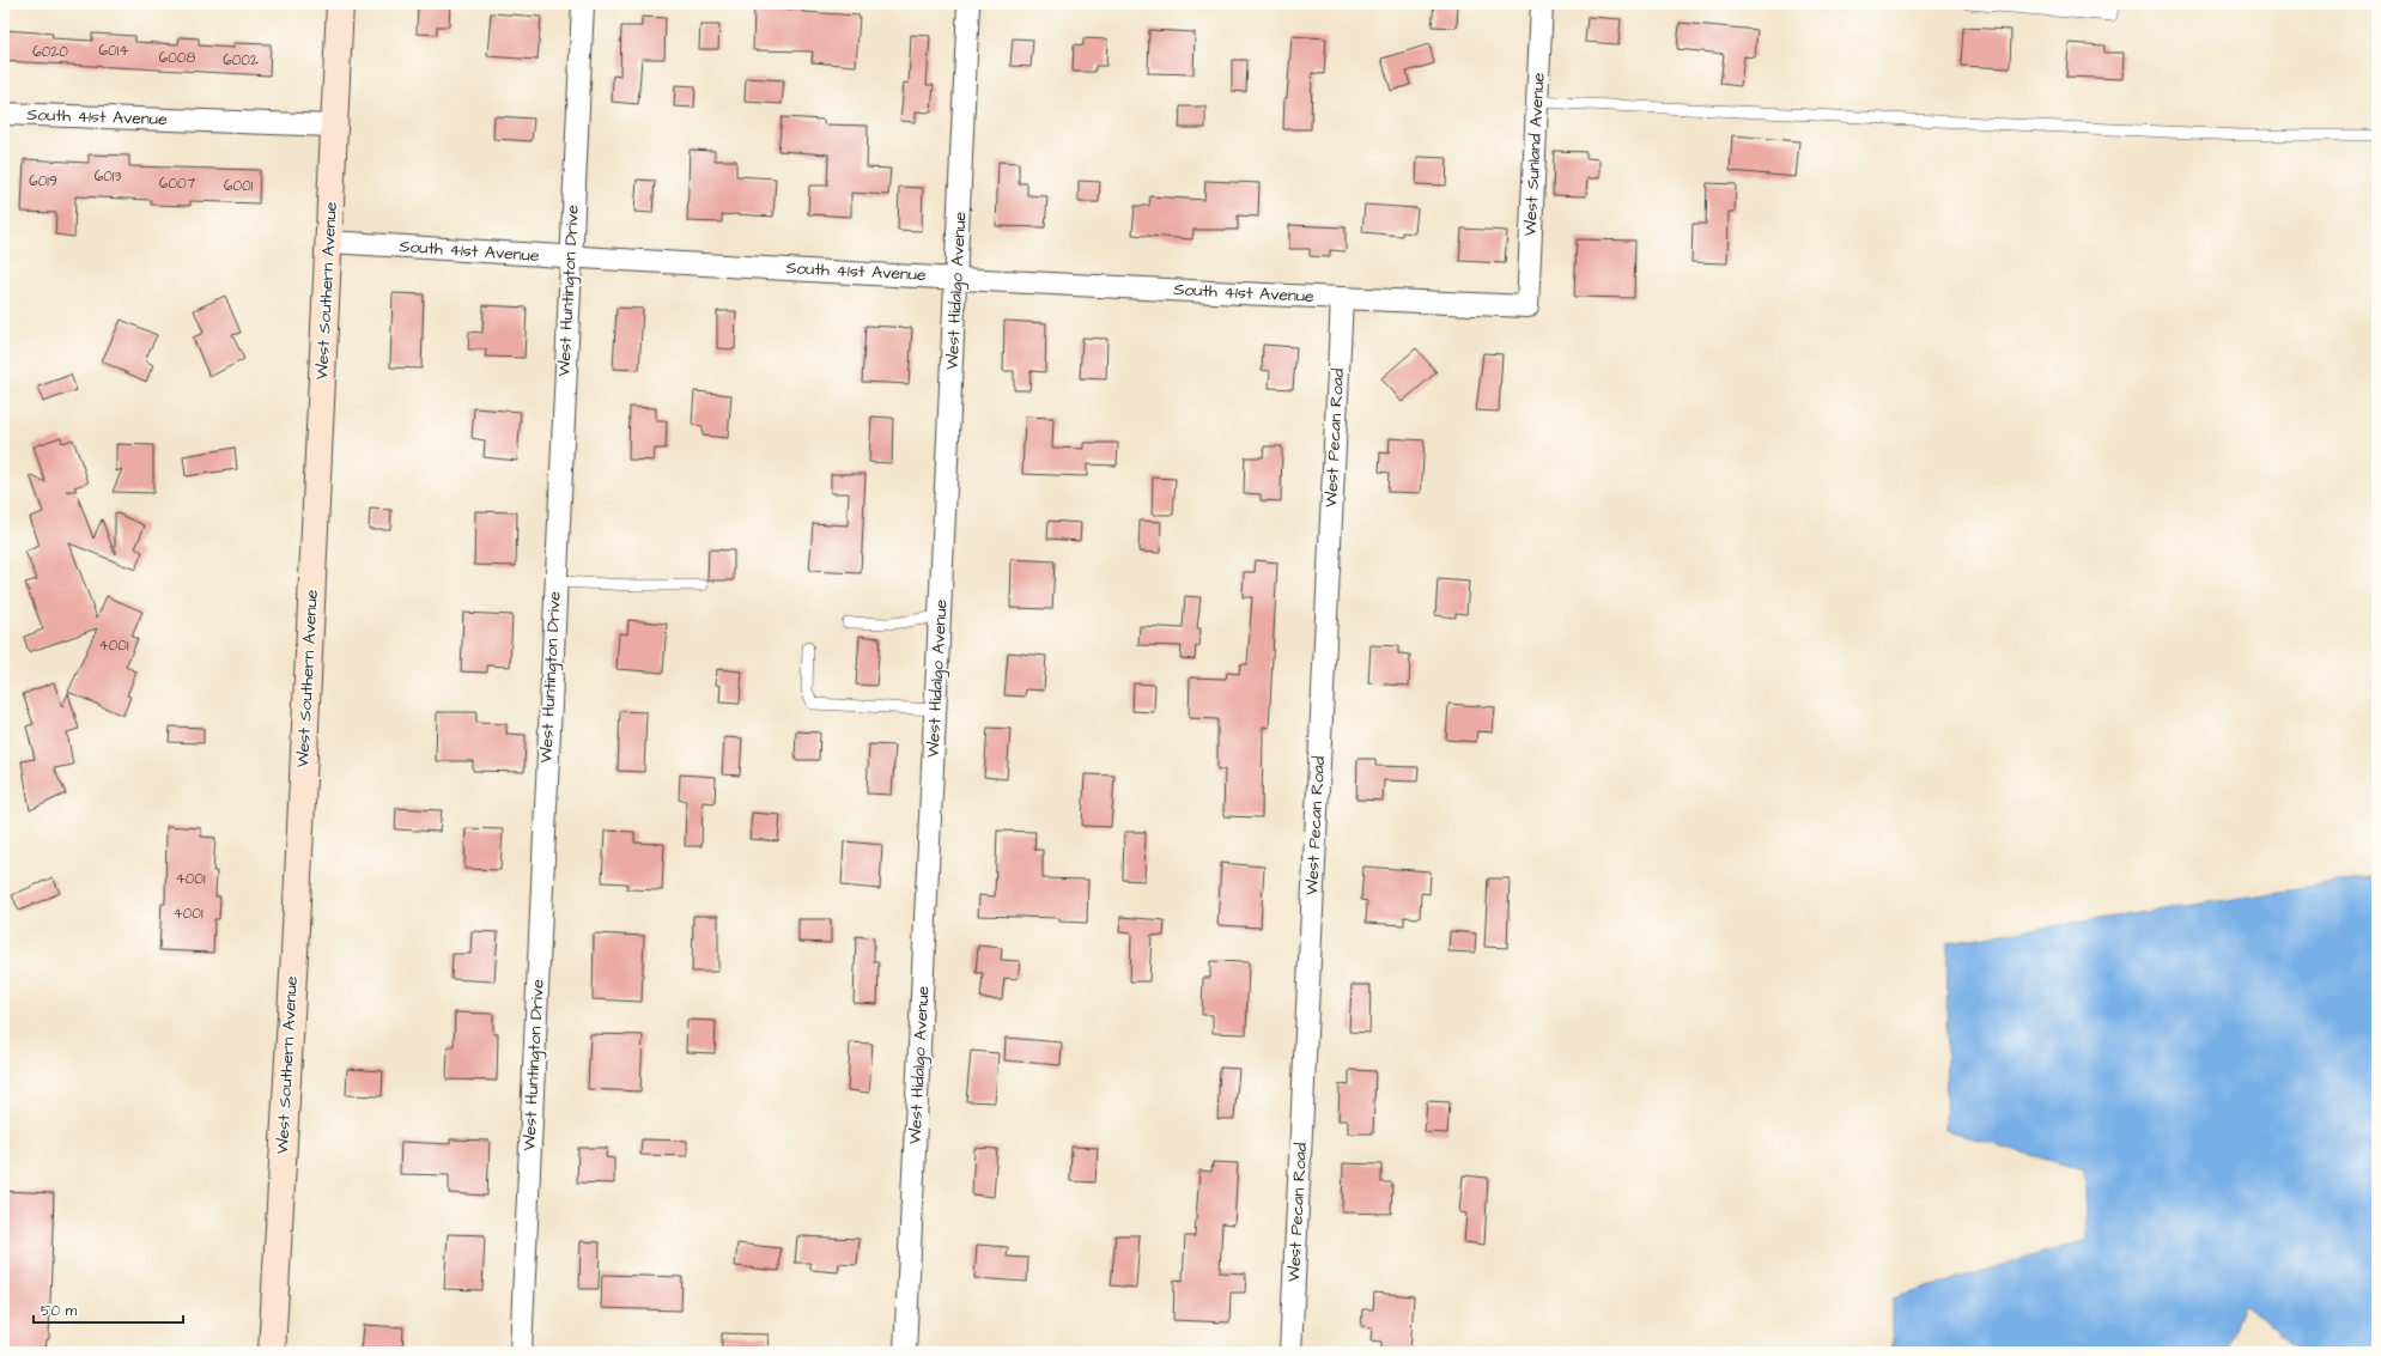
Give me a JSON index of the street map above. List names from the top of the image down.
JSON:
{
  "streets": {
    "main road": ["West Southern Avenue"],
    "street": [
      "South 41st Avenue",
      "West Sunland Avenue",
      "West Huntington Drive",
      "West Hidalgo Avenue",
      "West Pecan Road"
    ]
  },
  "crossings": [
    ["South 41st Avenue", "West Sunland Avenue"],
    ["South 41st Avenue", "West Southern Avenue"],
    ["South 41st Avenue", "West Huntington Drive"],
    ["South 41st Avenue", "West Hidalgo Avenue"],
    ["South 41st Avenue", "West Pecan Road"]
  ],
  "house_numbers": [
    "6014",
    "6020",
    "6008",
    "6002",
    "6013",
    "6019",
    "6007",
    "6001",
    "4001",
    "4001",
    "4001"
  ],
  "scale_bar": "50 m"
}
